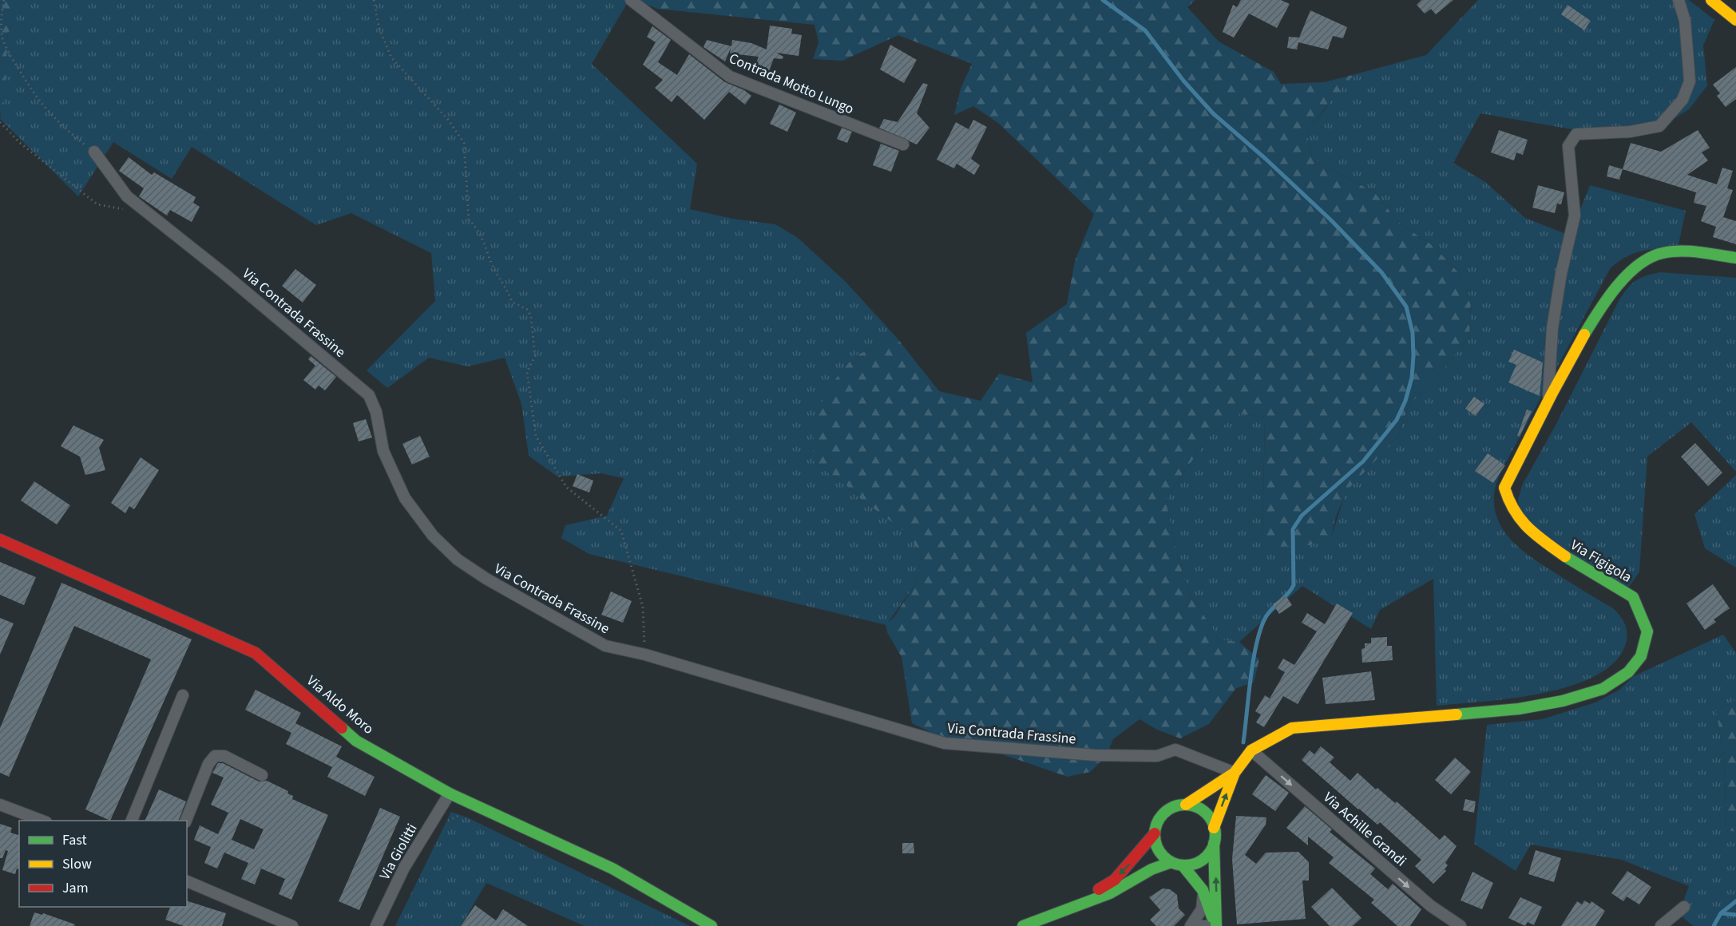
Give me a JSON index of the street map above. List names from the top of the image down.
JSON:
{
  "streets": {
    "street": [
      "Contrada Motto Lungo",
      "Via Contrada Frassine",
      "Via Figigola",
      "Via Aldo Moro",
      "Via Achille Grandi",
      "Via Giolitti"
    ]
  },
  "crossings": [
    ["Via Contrada Frassine", "Via Figigola"],
    ["Via Figigola", "Via Achille Grandi"],
    ["Via Aldo Moro", "Via Giolitti"]
  ],
  "one_way": ["Via Achille Grandi"],
  "legend": ["Fast", "Slow", "Jam"]
}
